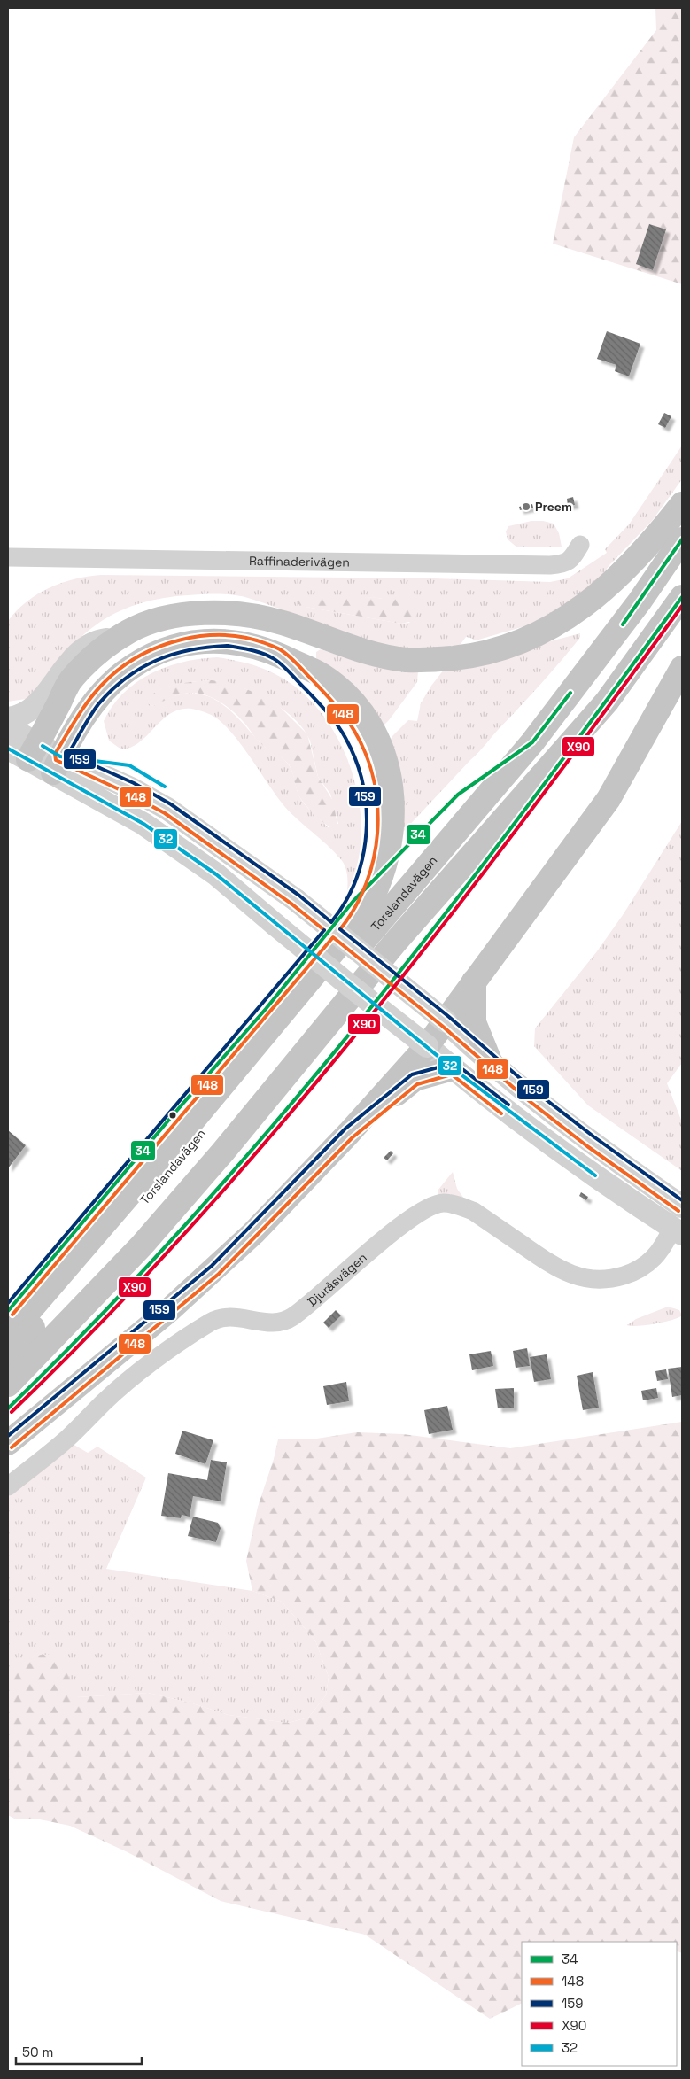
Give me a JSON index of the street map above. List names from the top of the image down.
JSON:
{
  "streets": {
    "main road": ["Torslandavägen"],
    "street": ["Raffinaderivägen", "Djuråsvägen"]
  },
  "places": ["Preem"],
  "lines": [
    "transit line 34",
    "transit line X90",
    "transit line 148",
    "transit line 159",
    "transit line 32"
  ],
  "legend": [
    "34",
    "148",
    "159",
    "X90",
    "32"
  ],
  "scale_bar": "50 m"
}
